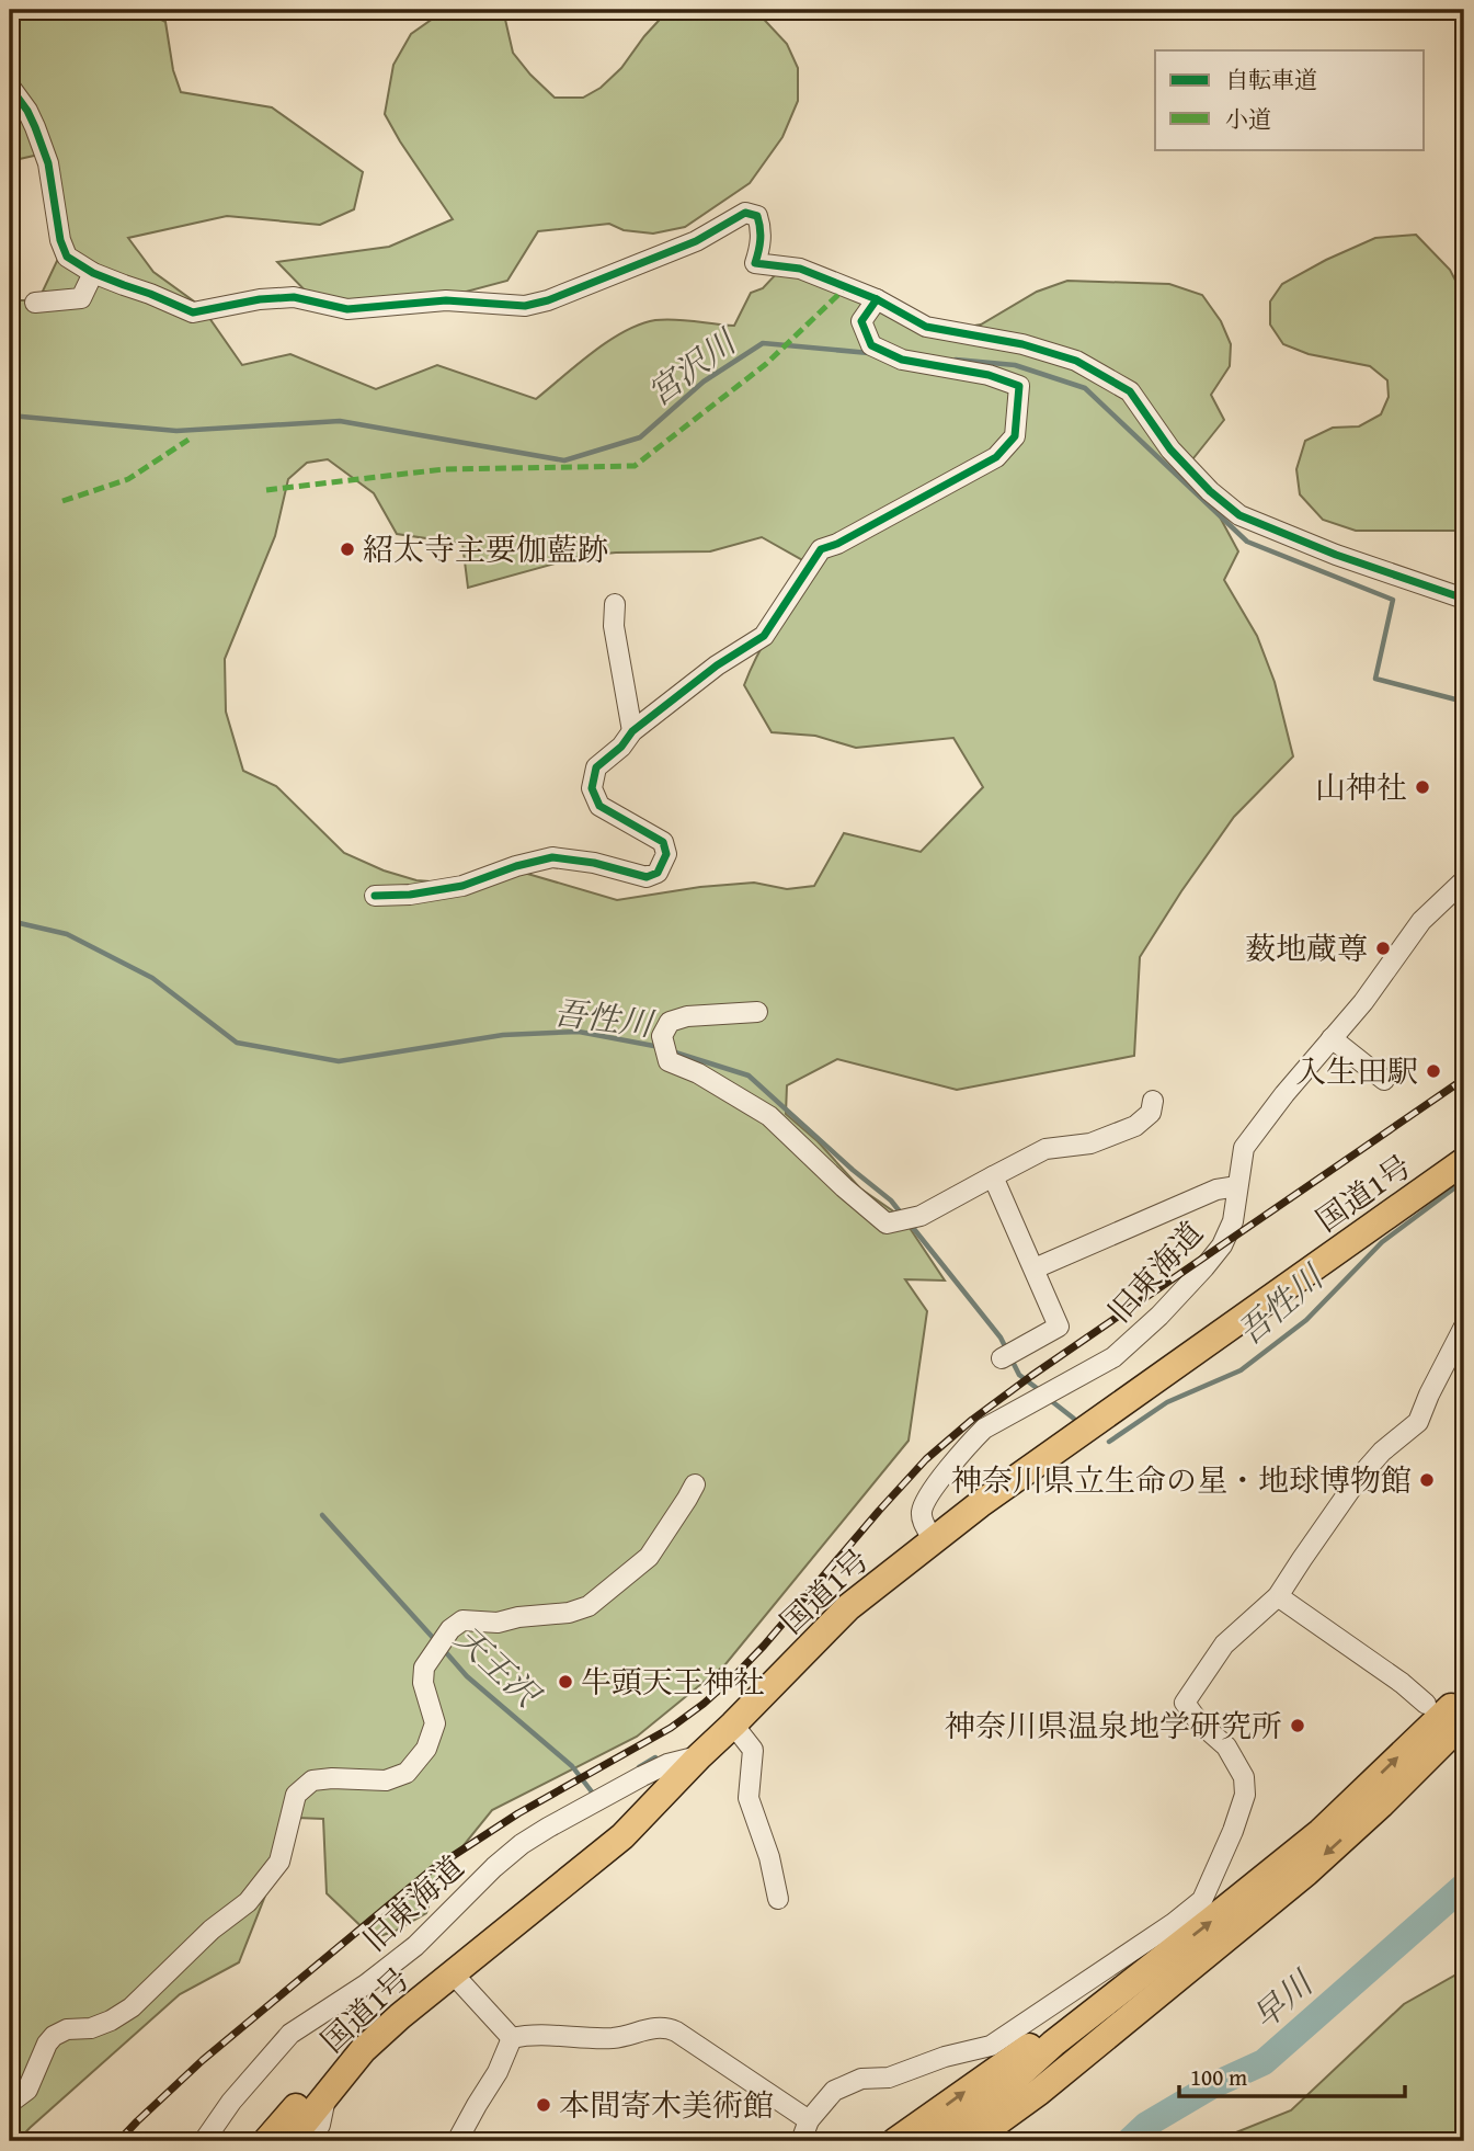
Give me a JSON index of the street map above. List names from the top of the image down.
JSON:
{
  "streets": {
    "highway": ["国道1号"],
    "street": ["旧東海道"]
  },
  "crossings": [
    ["国道1号", "旧東海道"]
  ],
  "water": [
    "宮沢川",
    "吾性川",
    "天王沢",
    "早川"
  ],
  "places": [
    "紹太寺主要伽藍跡",
    "山神社",
    "薮地蔵尊",
    "入生田駅",
    "神奈川県立生命の星・地球博物館",
    "牛頭天王神社",
    "神奈川県温泉地学研究所",
    "本間寄木美術館"
  ],
  "legend": ["自転車道", "小道"],
  "scale_bar": "100 m"
}
